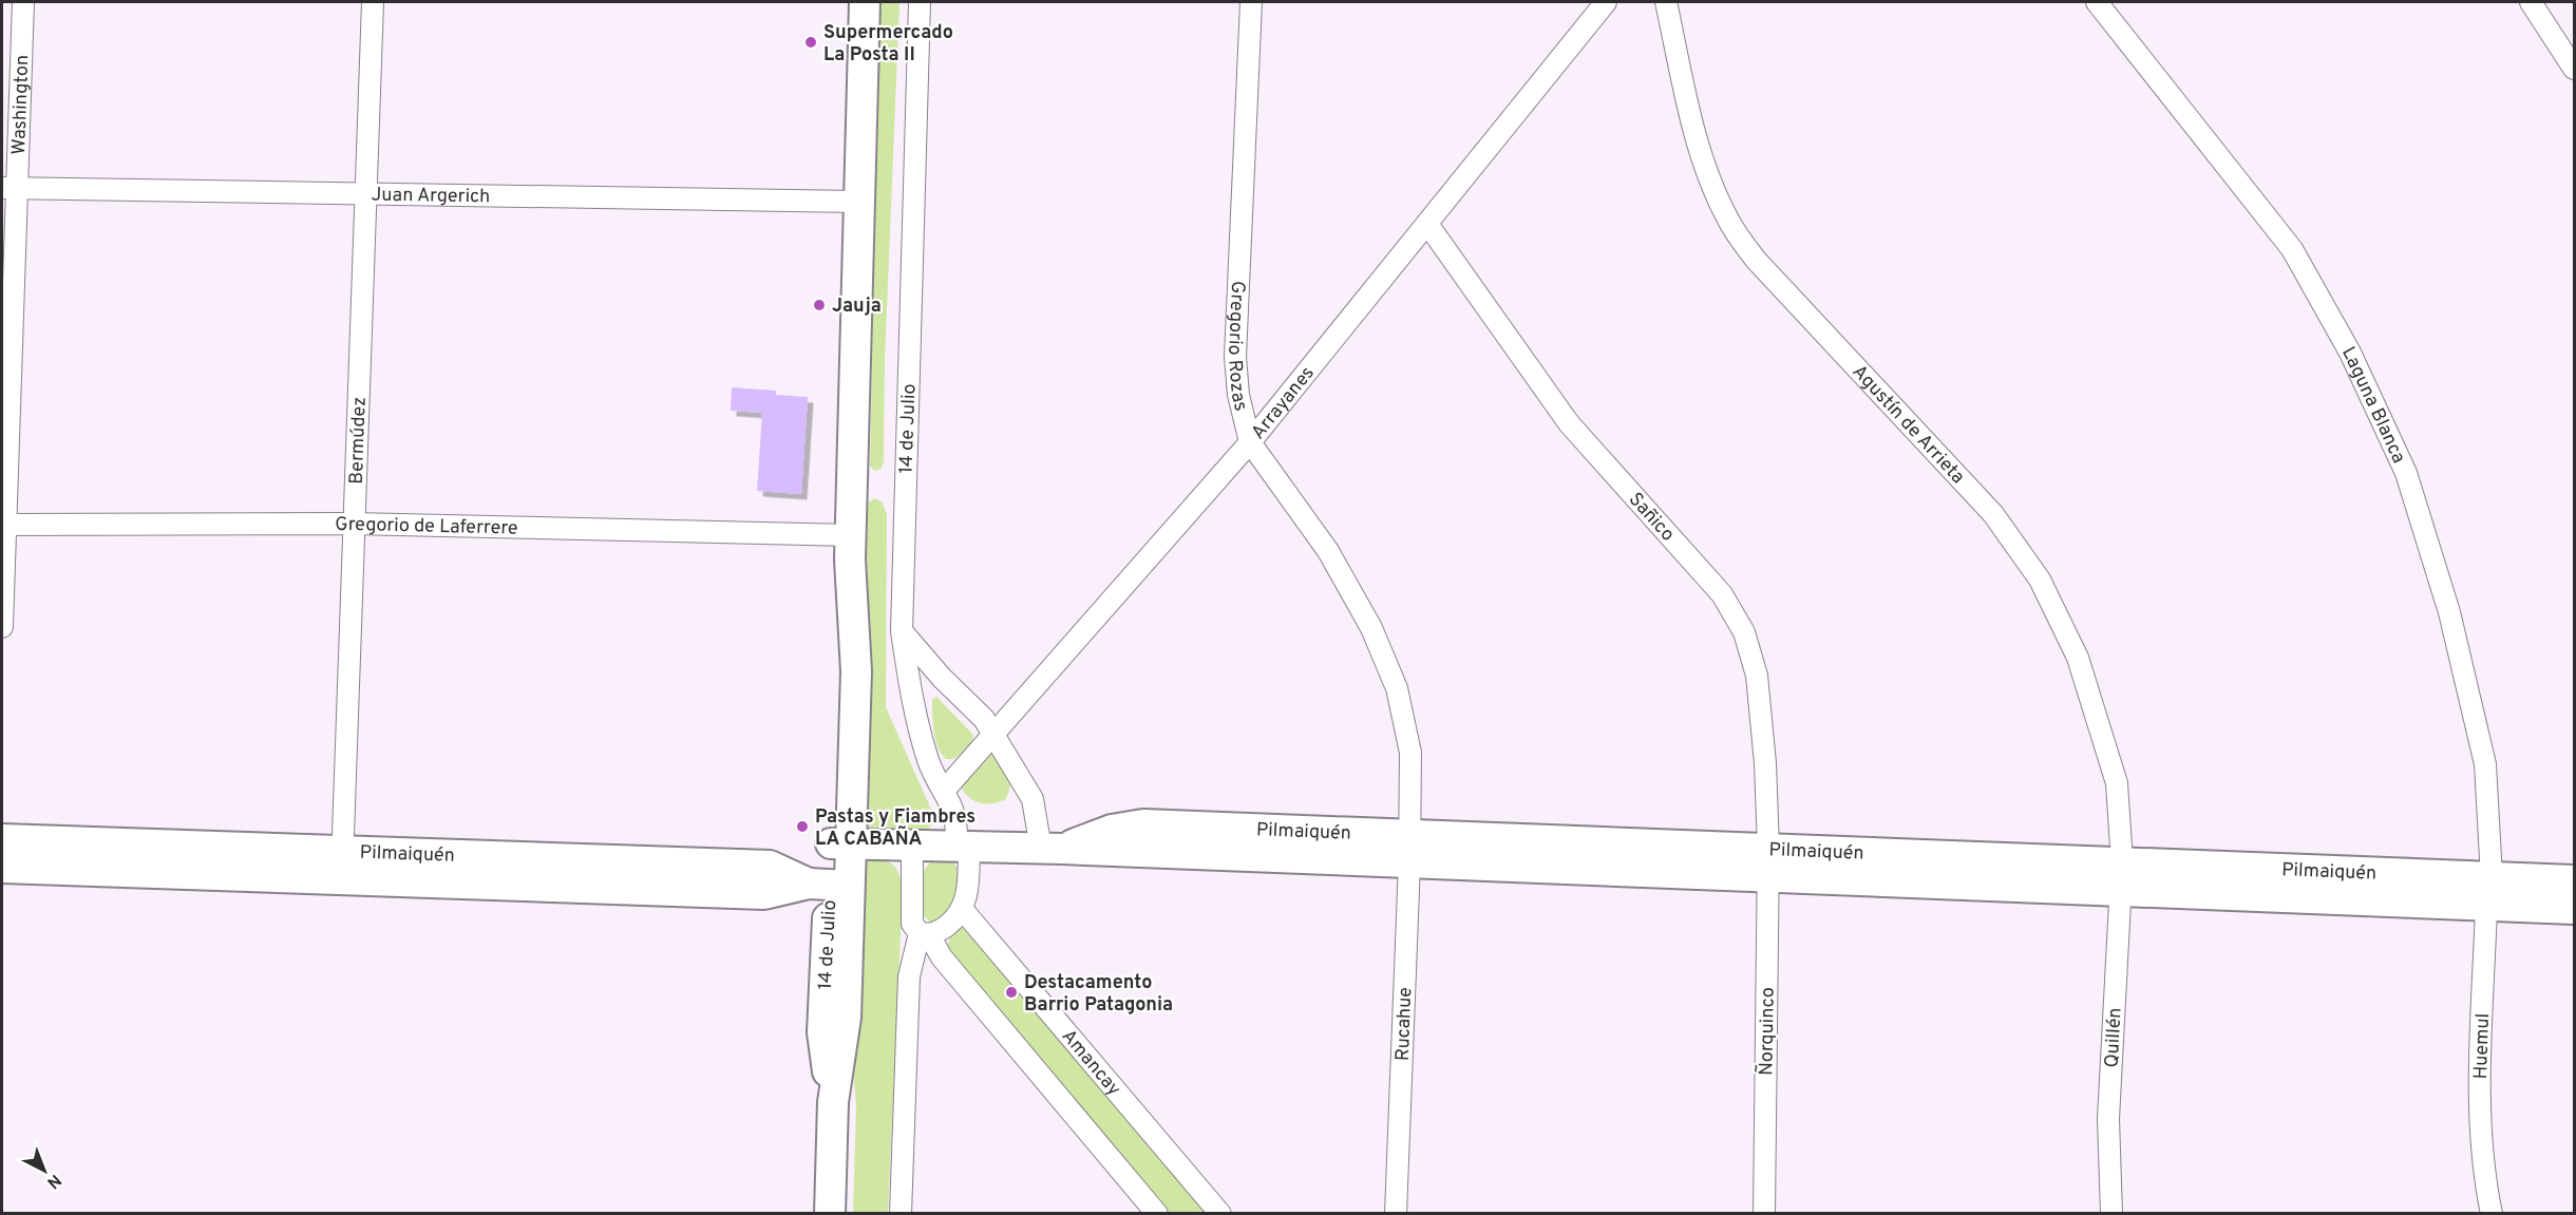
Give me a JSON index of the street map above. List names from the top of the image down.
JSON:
{
  "streets": {
    "main road": ["14 de Julio", "Pilmaiquén"],
    "street": [
      "Washington",
      "Juan Argerich",
      "Gregorio Rozas",
      "Arrayanes",
      "Laguna Blanca",
      "Agustín de Arrieta",
      "Bermúdez",
      "Sañico",
      "Gregorio de Laferrere",
      "Rucahue",
      "Ñorquinco",
      "Quillén",
      "Huemul",
      "Amancay"
    ]
  },
  "crossings": [
    ["Washington", "Juan Argerich"],
    ["Washington", "Gregorio de Laferrere"],
    ["Juan Argerich", "14 de Julio"],
    ["Juan Argerich", "Bermúdez"],
    ["Gregorio Rozas", "Arrayanes"],
    ["Gregorio Rozas", "Pilmaiquén"],
    ["Gregorio Rozas", "Rucahue"],
    ["Arrayanes", "14 de Julio"],
    ["Arrayanes", "Sañico"],
    ["Laguna Blanca", "Pilmaiquén"],
    ["Laguna Blanca", "Huemul"],
    ["Agustín de Arrieta", "Pilmaiquén"],
    ["Agustín de Arrieta", "Quillén"],
    ["14 de Julio", "Gregorio de Laferrere"],
    ["14 de Julio", "Pilmaiquén"],
    ["14 de Julio", "Amancay"],
    ["Bermúdez", "Gregorio de Laferrere"],
    ["Bermúdez", "Pilmaiquén"],
    ["Sañico", "Pilmaiquén"],
    ["Sañico", "Ñorquinco"],
    ["Pilmaiquén", "Rucahue"],
    ["Pilmaiquén", "Ñorquinco"],
    ["Pilmaiquén", "Quillén"],
    ["Pilmaiquén", "Huemul"]
  ],
  "places": [
    "Supermercado La Posta II",
    "Jauja",
    "Pastas y Fiambres LA CABAÑA",
    "Destacamento Barrio Patagonia"
  ],
  "north": "bottom right"
}
